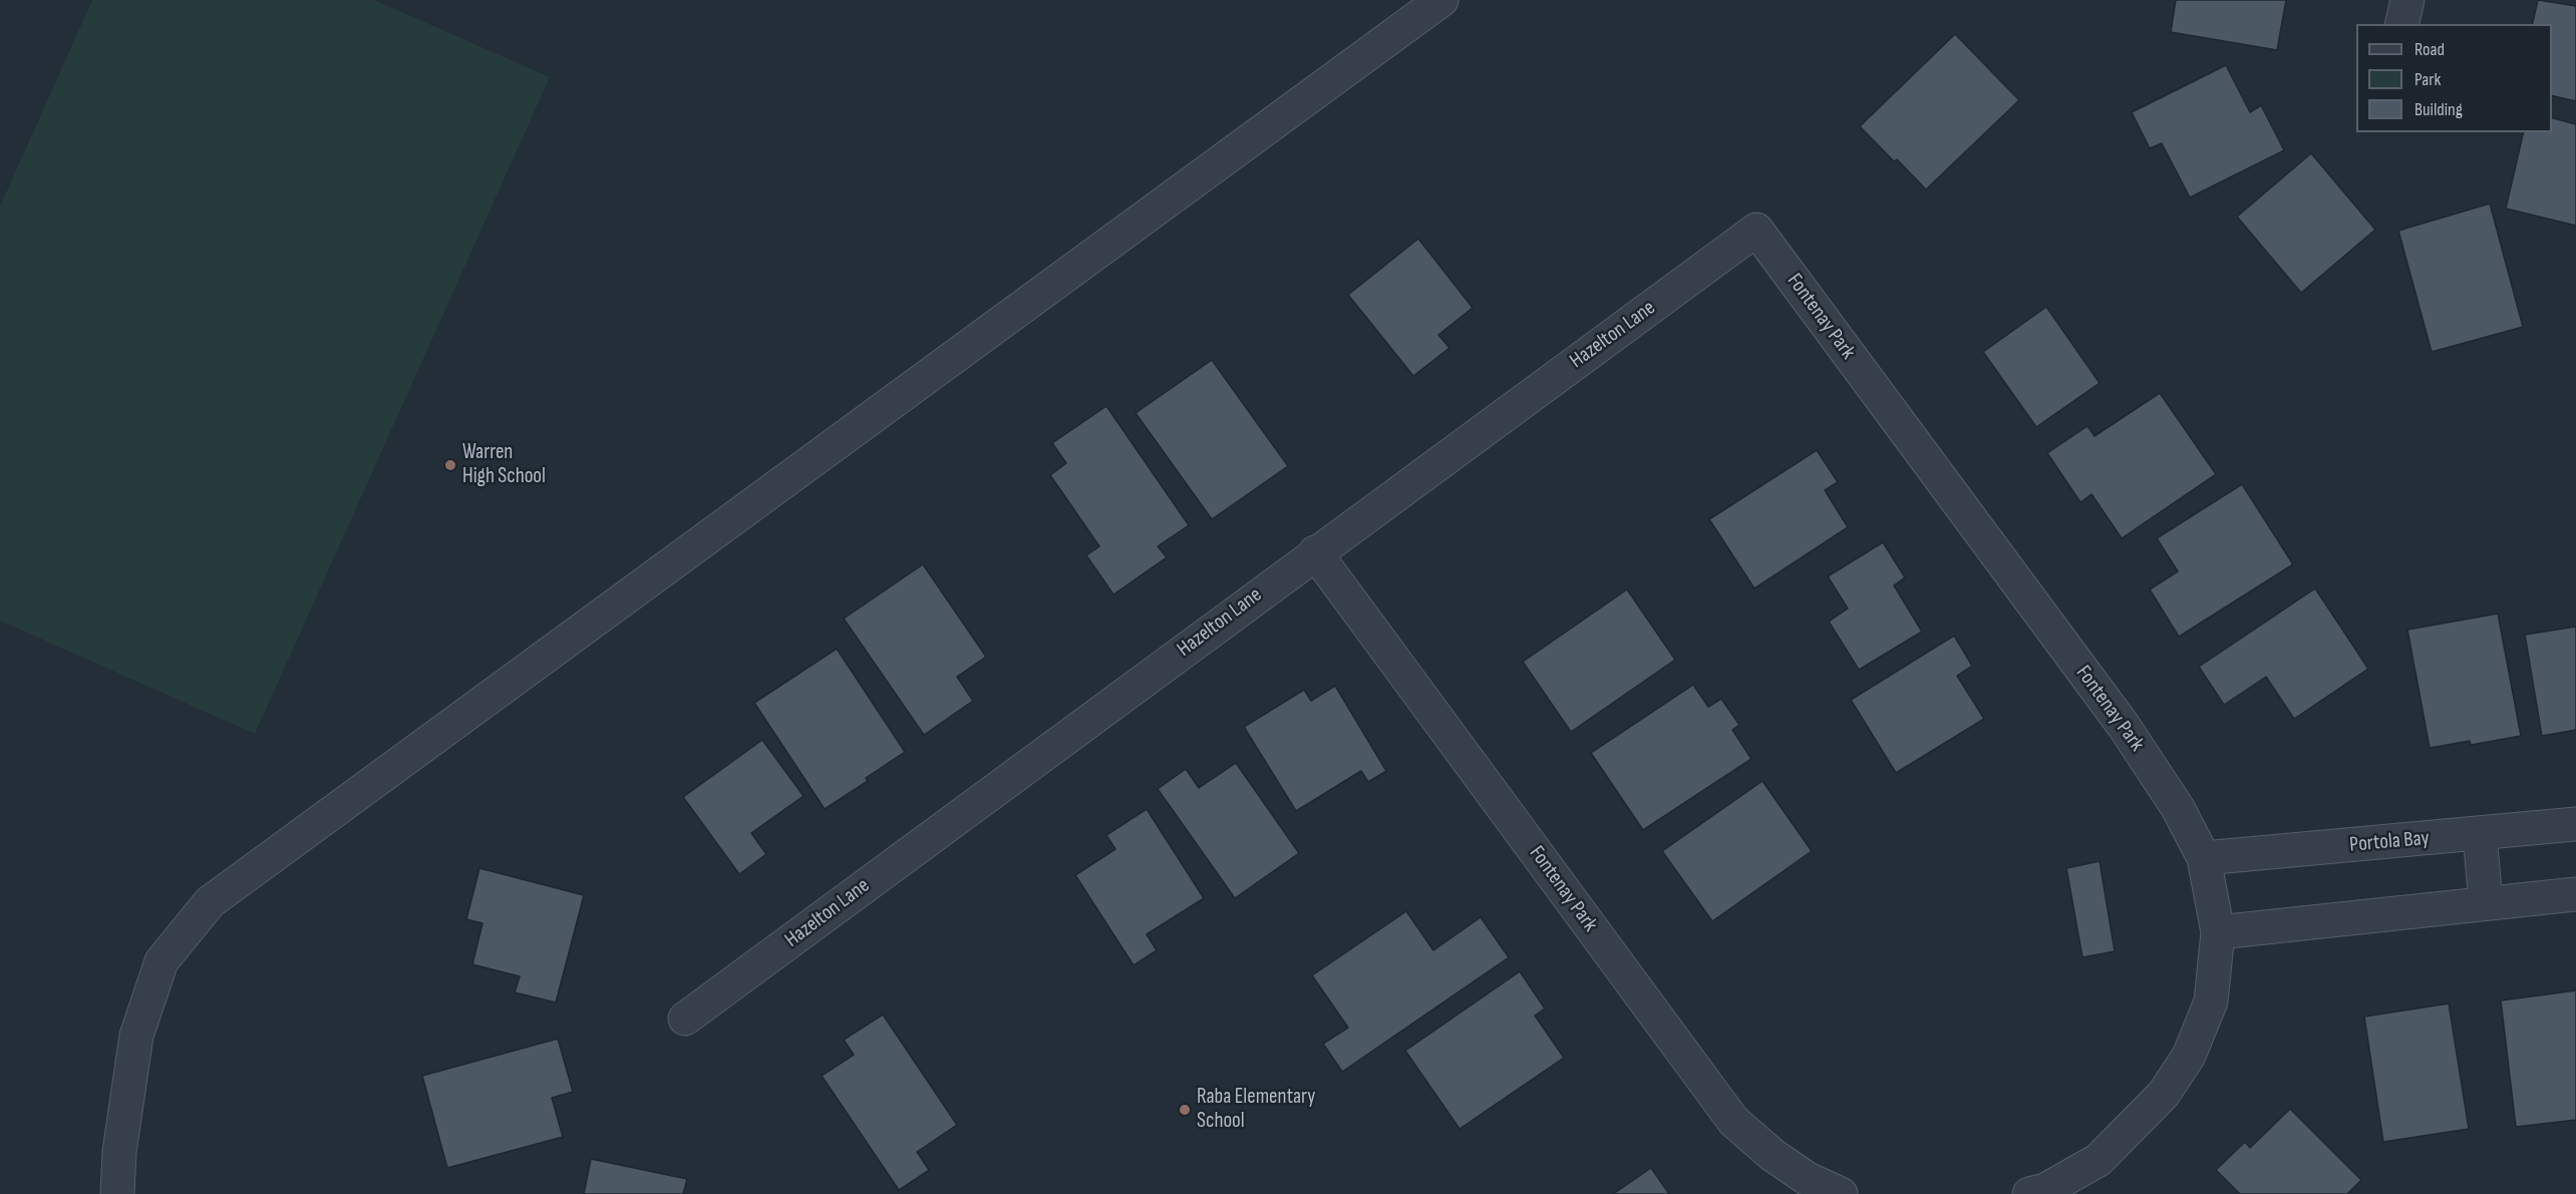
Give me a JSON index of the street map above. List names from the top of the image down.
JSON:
{
  "streets": {
    "street": ["Fontenay Park", "Hazelton Lane", "Portola Bay"]
  },
  "crossings": [
    ["Fontenay Park", "Hazelton Lane"],
    ["Fontenay Park", "Portola Bay"]
  ],
  "places": ["Warren High School", "Raba Elementary School"],
  "legend": ["Road", "Park", "Building"]
}
